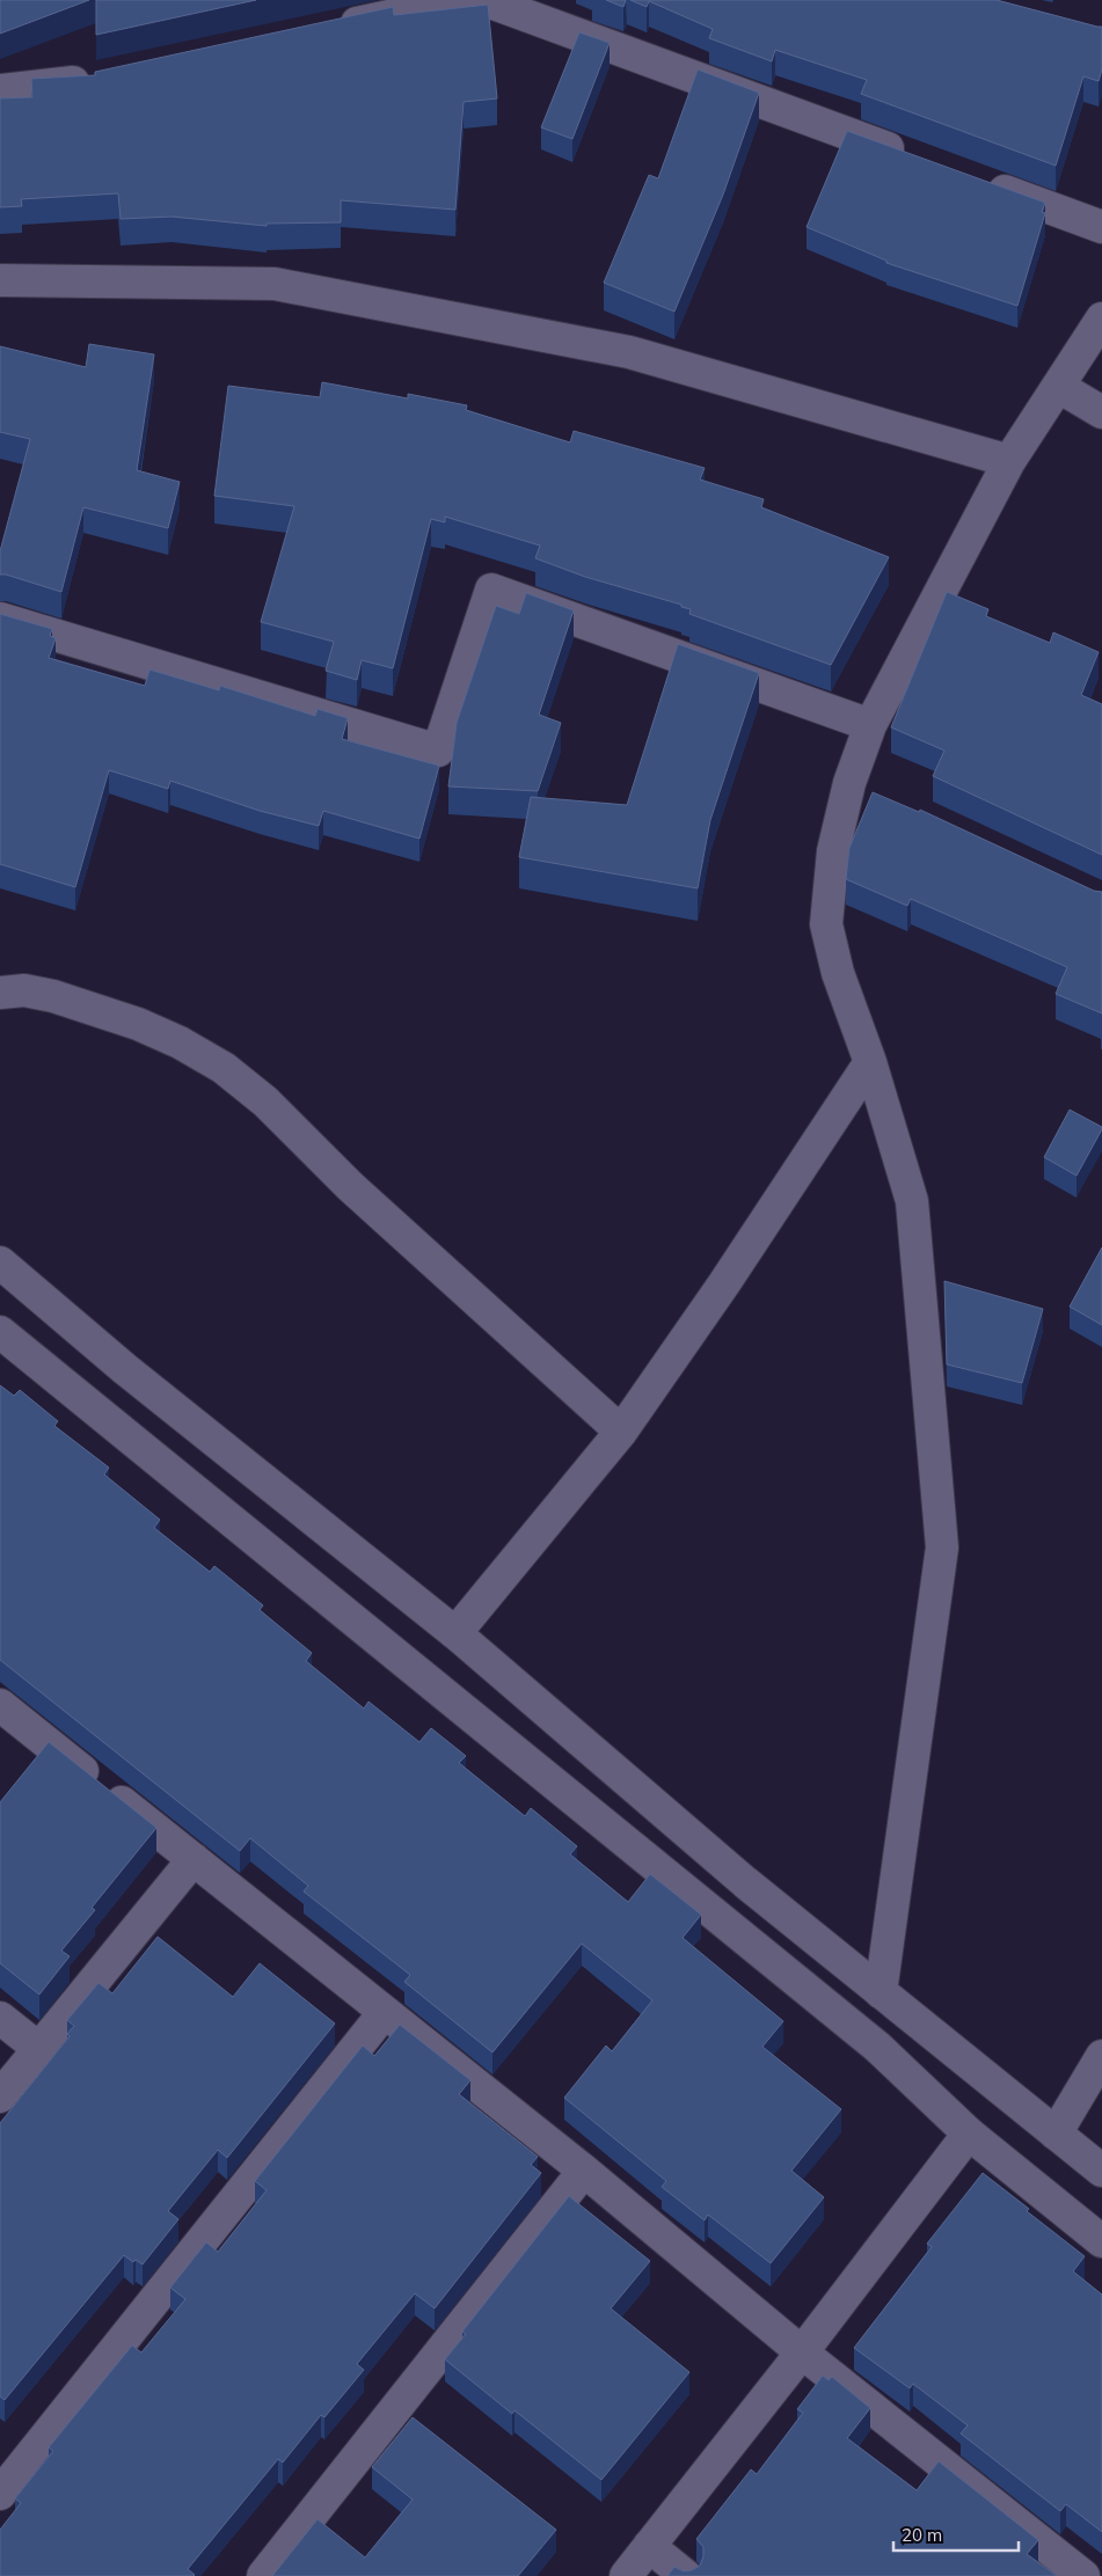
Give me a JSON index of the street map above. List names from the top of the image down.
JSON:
{
  "scale_bar": "20 m"
}
